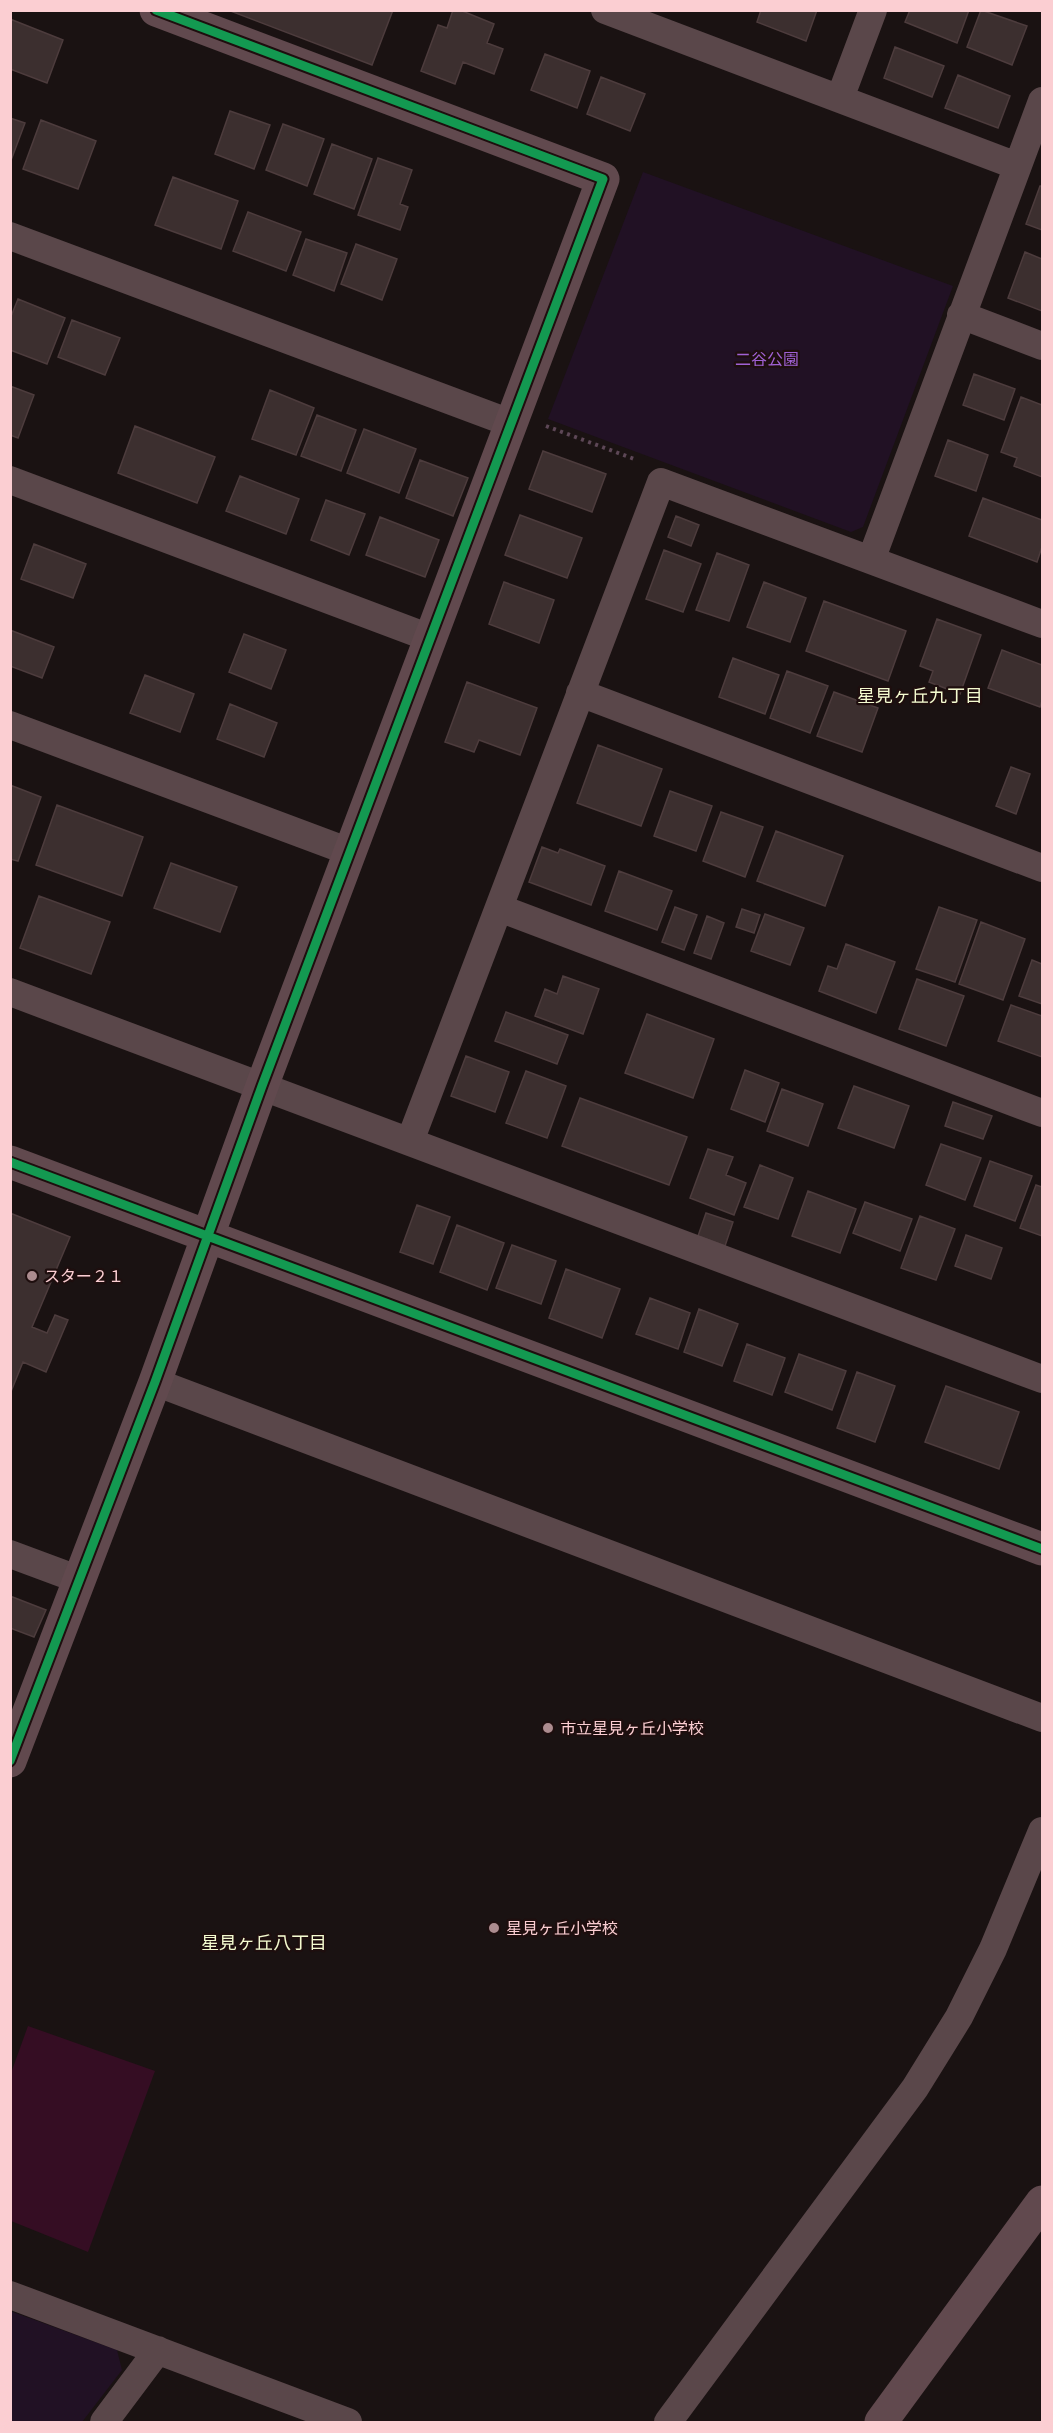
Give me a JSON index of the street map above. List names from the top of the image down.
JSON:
{
  "districts": ["星見ヶ丘九丁目", "星見ヶ丘八丁目"],
  "parks": ["二谷公園"],
  "places": ["スター２１", "市立星見ヶ丘小学校", "星見ヶ丘小学校"]
}
